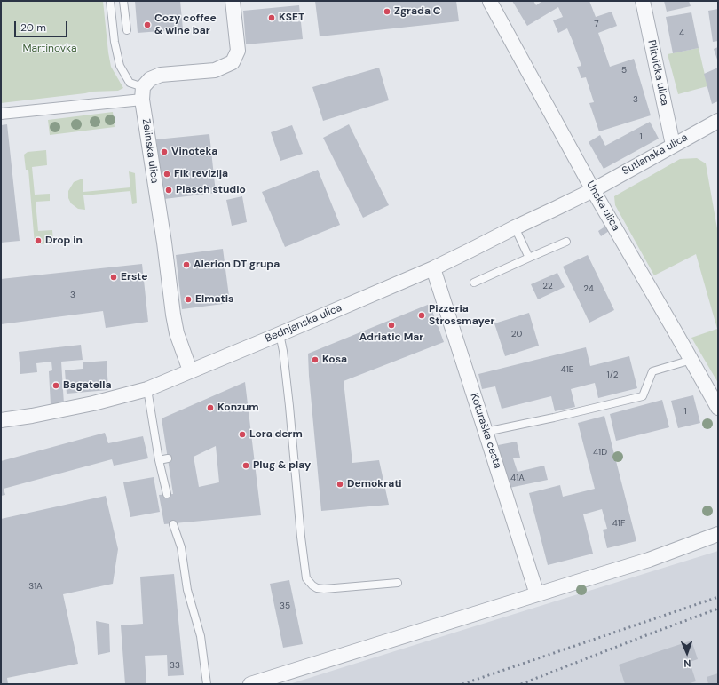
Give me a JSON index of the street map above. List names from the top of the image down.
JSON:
{
  "streets": {
    "street": [
      "Plitvička ulica",
      "Zelinska ulica",
      "Sutlanska ulica",
      "Unska ulica",
      "Bednjanska ulica",
      "Koturaška cesta"
    ]
  },
  "crossings": [
    ["Plitvička ulica", "Sutlanska ulica"],
    ["Zelinska ulica", "Bednjanska ulica"],
    ["Sutlanska ulica", "Unska ulica"],
    ["Sutlanska ulica", "Bednjanska ulica"],
    ["Unska ulica", "Bednjanska ulica"],
    ["Bednjanska ulica", "Koturaška cesta"]
  ],
  "parks": ["Martinovka"],
  "places": [
    "Zgrada C",
    "KSET",
    "Cozy coffee & wine bar",
    "Vinoteka",
    "Fik revizija",
    "Plasch studio",
    "Drop in",
    "Alerion DT grupa",
    "Erste",
    "Elmatis",
    "Pizzeria Strossmayer",
    "Adriatic Mar",
    "Kosa",
    "Bagatella",
    "Konzum",
    "Lora derm",
    "Plug & play",
    "Demokrati"
  ],
  "house_numbers": [
    "7",
    "4",
    "5",
    "3",
    "1",
    "22",
    "24",
    "3",
    "20",
    "41E",
    "1/2",
    "1",
    "41D",
    "41A",
    "41F",
    "31A",
    "35",
    "33"
  ],
  "scale_bar": "20 m",
  "north": "bottom"
}
